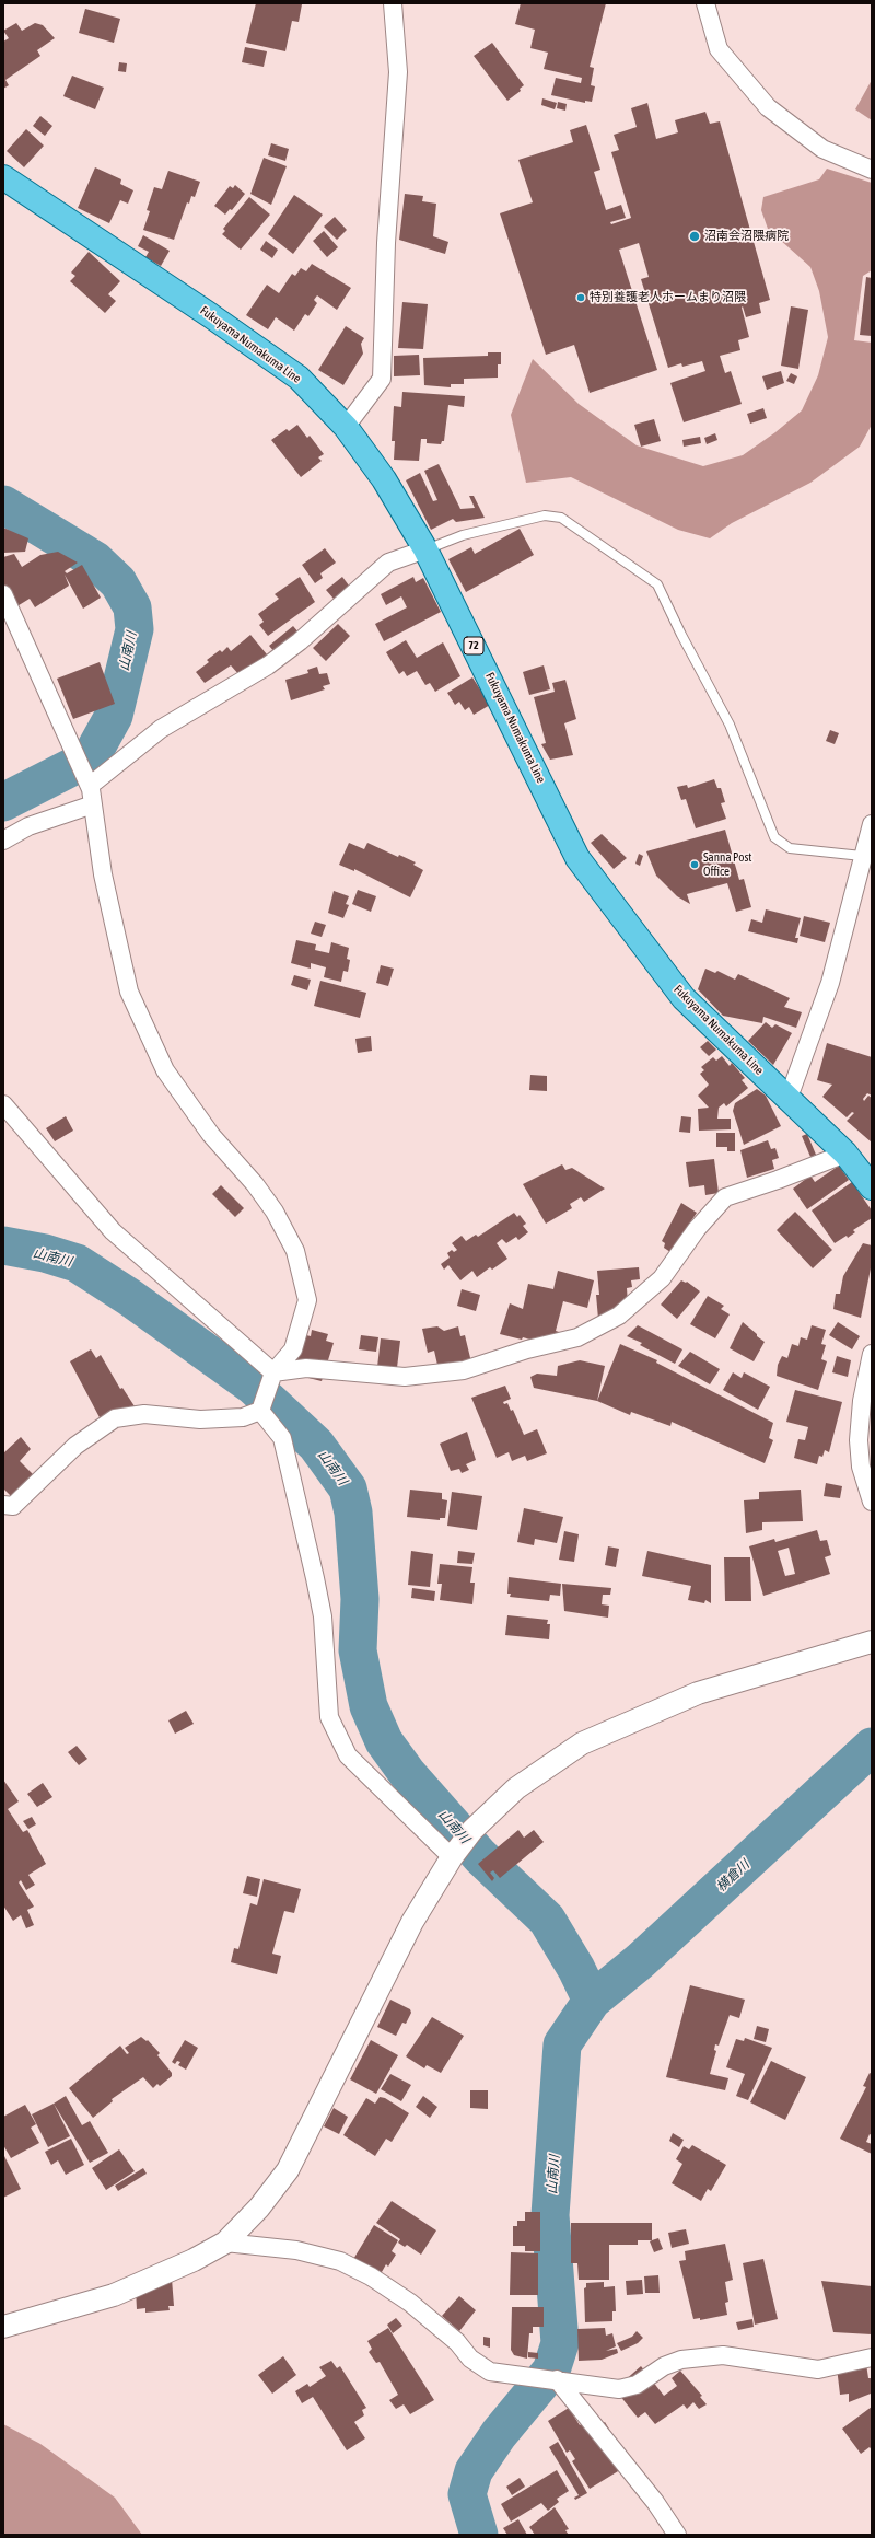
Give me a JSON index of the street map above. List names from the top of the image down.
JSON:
{
  "streets": {
    "main road": ["Fukuyama Numakuma Line", "72"]
  },
  "water": ["山南川", "横倉川"],
  "places": ["沼南会沼隈病院", "特別養護老人ホームまり沼隈", "Sanna Post Office"]
}
